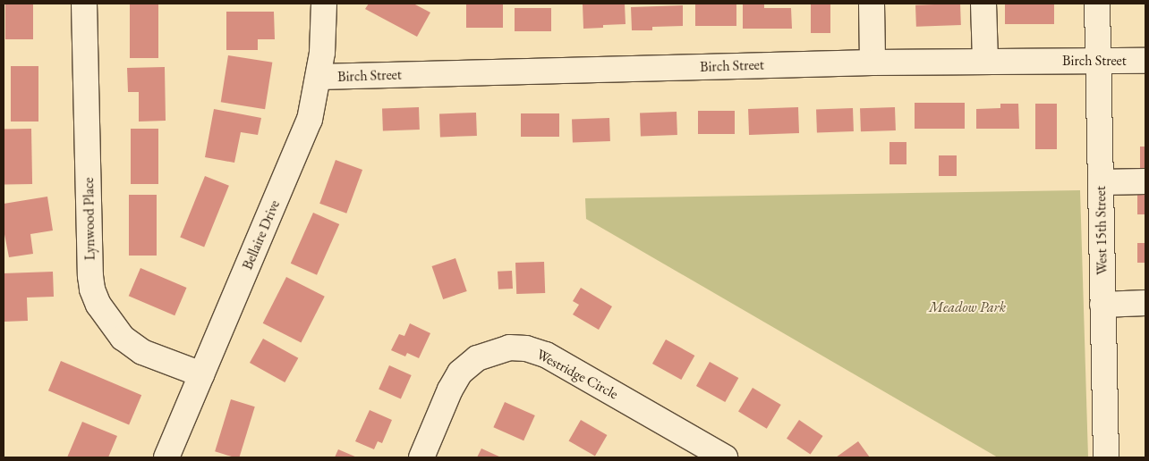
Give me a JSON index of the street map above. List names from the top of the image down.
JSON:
{
  "streets": {
    "street": [
      "Birch Street",
      "Lynwood Place",
      "West 15th Street",
      "Bellaire Drive",
      "Westridge Circle"
    ]
  },
  "crossings": [
    ["Birch Street", "West 15th Street"],
    ["Birch Street", "Bellaire Drive"],
    ["Lynwood Place", "Bellaire Drive"]
  ],
  "parks": ["Meadow Park"]
}
